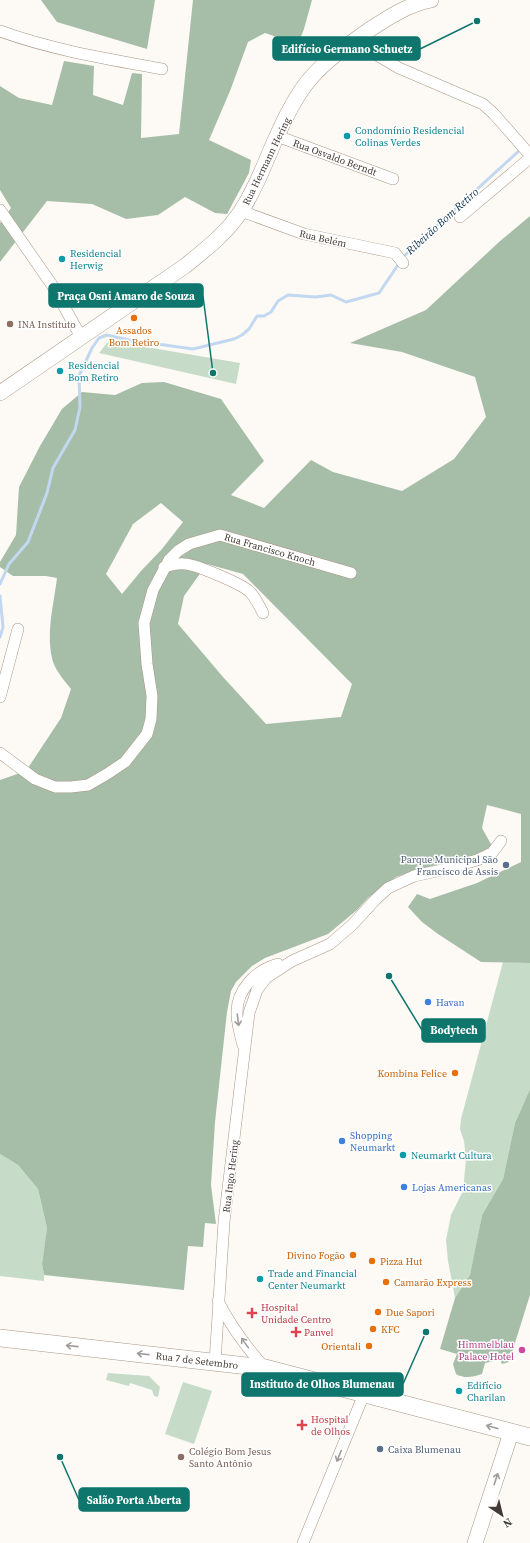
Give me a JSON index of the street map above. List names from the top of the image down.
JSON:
{
  "streets": {
    "main road": ["Rua 7 de Setembro"],
    "street": [
      "Rua Osvaldo Berndt",
      "Rua Hermann Hering",
      "Rua Belém",
      "Rua Francisco Knoch",
      "Rua Ingo Hering"
    ]
  },
  "crossings": [
    ["Rua Osvaldo Berndt", "Rua Hermann Hering"],
    ["Rua Hermann Hering", "Rua Belém"],
    ["Rua Ingo Hering", "Rua 7 de Setembro"]
  ],
  "one_way": ["Rua 7 de Setembro"],
  "water": ["Ribeirão Bom Retiro"],
  "places": {
    "other": [
      "Edifício Germano Schuetz",
      "Condomínio Residencial Colinas Verdes",
      "Residencial Herwig",
      "Assados Bom Retiro",
      "INA Instituto",
      "Residencial Bom Retiro",
      "Praça Osni Amaro de Souza",
      "Parque Municipal São Francisco de Assis",
      "Bodytech",
      "Havan",
      "Kombina Felice",
      "Shopping Neumarkt",
      "Neumarkt Cultura",
      "Lojas Americanas",
      "Divino Fogão",
      "Pizza Hut",
      "Trade and Financial Center Neumarkt",
      "Camarão Express",
      "Due Sapori",
      "KFC",
      "Instituto de Olhos Blumenau",
      "Orientali",
      "Himmelblau Palace Hotel",
      "Edifício Charilan",
      "Caixa Blumenau",
      "Salão Porta Aberta",
      "Colégio Bom Jesus Santo Antônio"
    ],
    "health": ["Hospital Unidade Centro", "Panvel", "Hospital de Olhos"]
  },
  "north": "bottom right"
}
